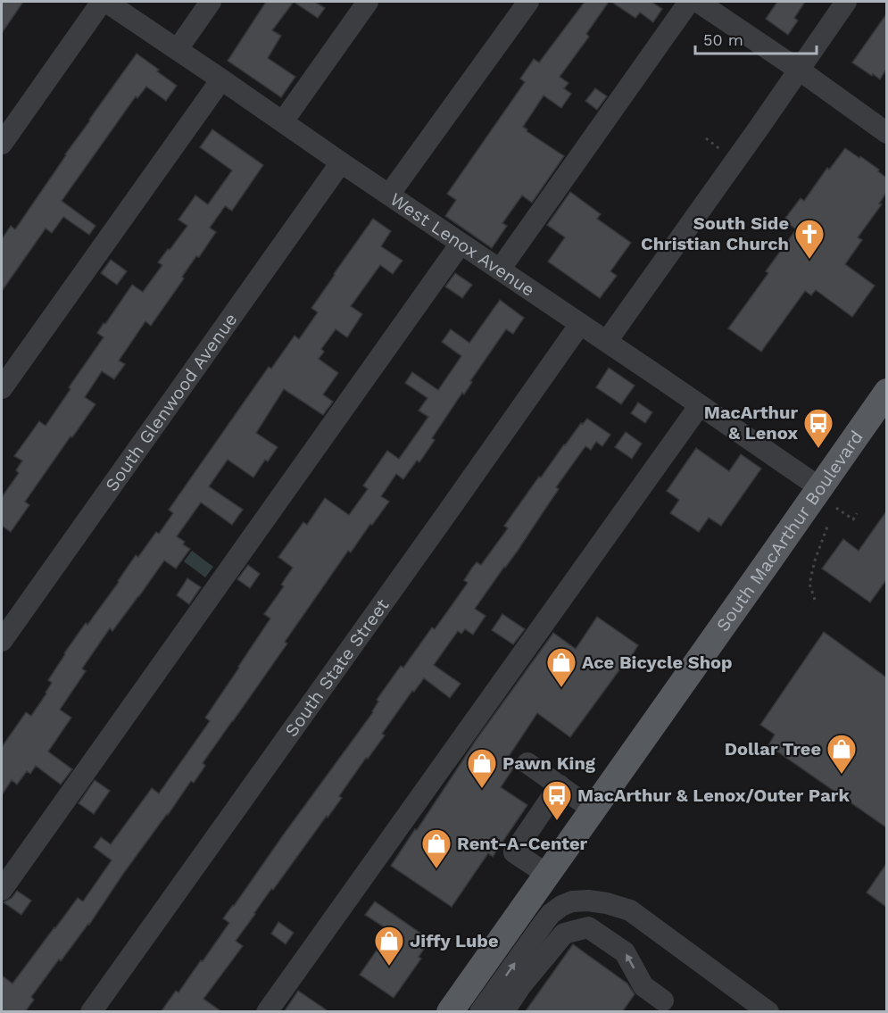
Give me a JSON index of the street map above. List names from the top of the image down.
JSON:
{
  "streets": {
    "main road": ["South MacArthur Boulevard"],
    "street": ["West Lenox Avenue", "South Glenwood Avenue", "South State Street"]
  },
  "crossings": [
    ["West Lenox Avenue", "South Glenwood Avenue"],
    ["West Lenox Avenue", "South MacArthur Boulevard"],
    ["West Lenox Avenue", "South State Street"]
  ],
  "places": {
    "church": ["South Side Christian Church"],
    "bus stop": ["MacArthur & Lenox", "MacArthur & Lenox/Outer Park"],
    "shop": [
      "Ace Bicycle Shop",
      "Dollar Tree",
      "Pawn King",
      "Rent-A-Center",
      "Jiffy Lube"
    ]
  },
  "scale_bar": "50 m"
}
